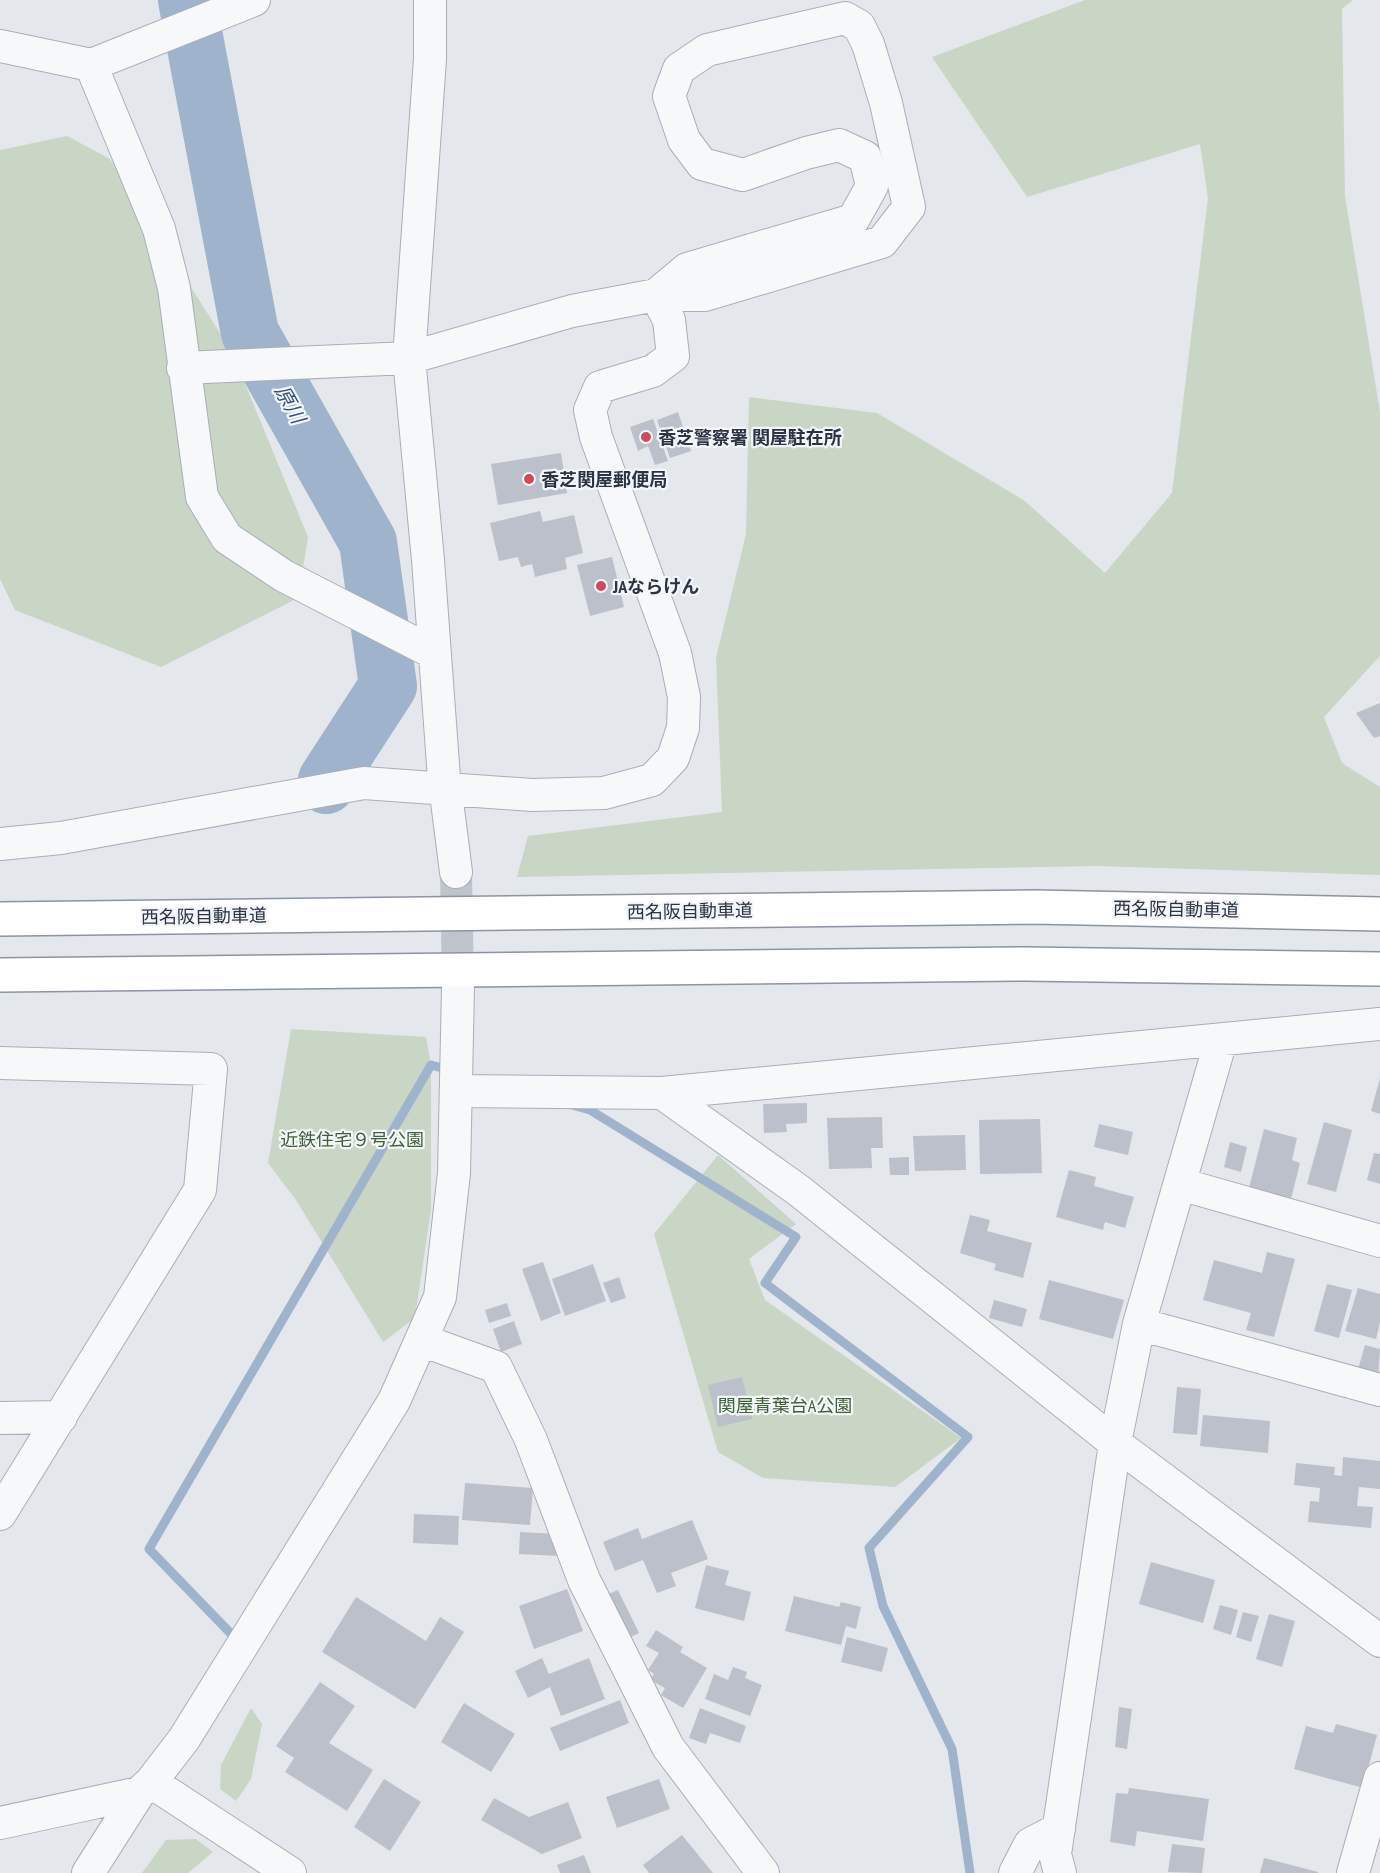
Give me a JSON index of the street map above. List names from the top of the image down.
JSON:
{
  "streets": {
    "highway": ["西名阪自動車道"]
  },
  "water": ["原川"],
  "parks": ["近鉄住宅９号公園", "関屋青葉台A公園"],
  "places": ["香芝警察署 関屋駐在所", "香芝関屋郵便局", "JAならけん"]
}
